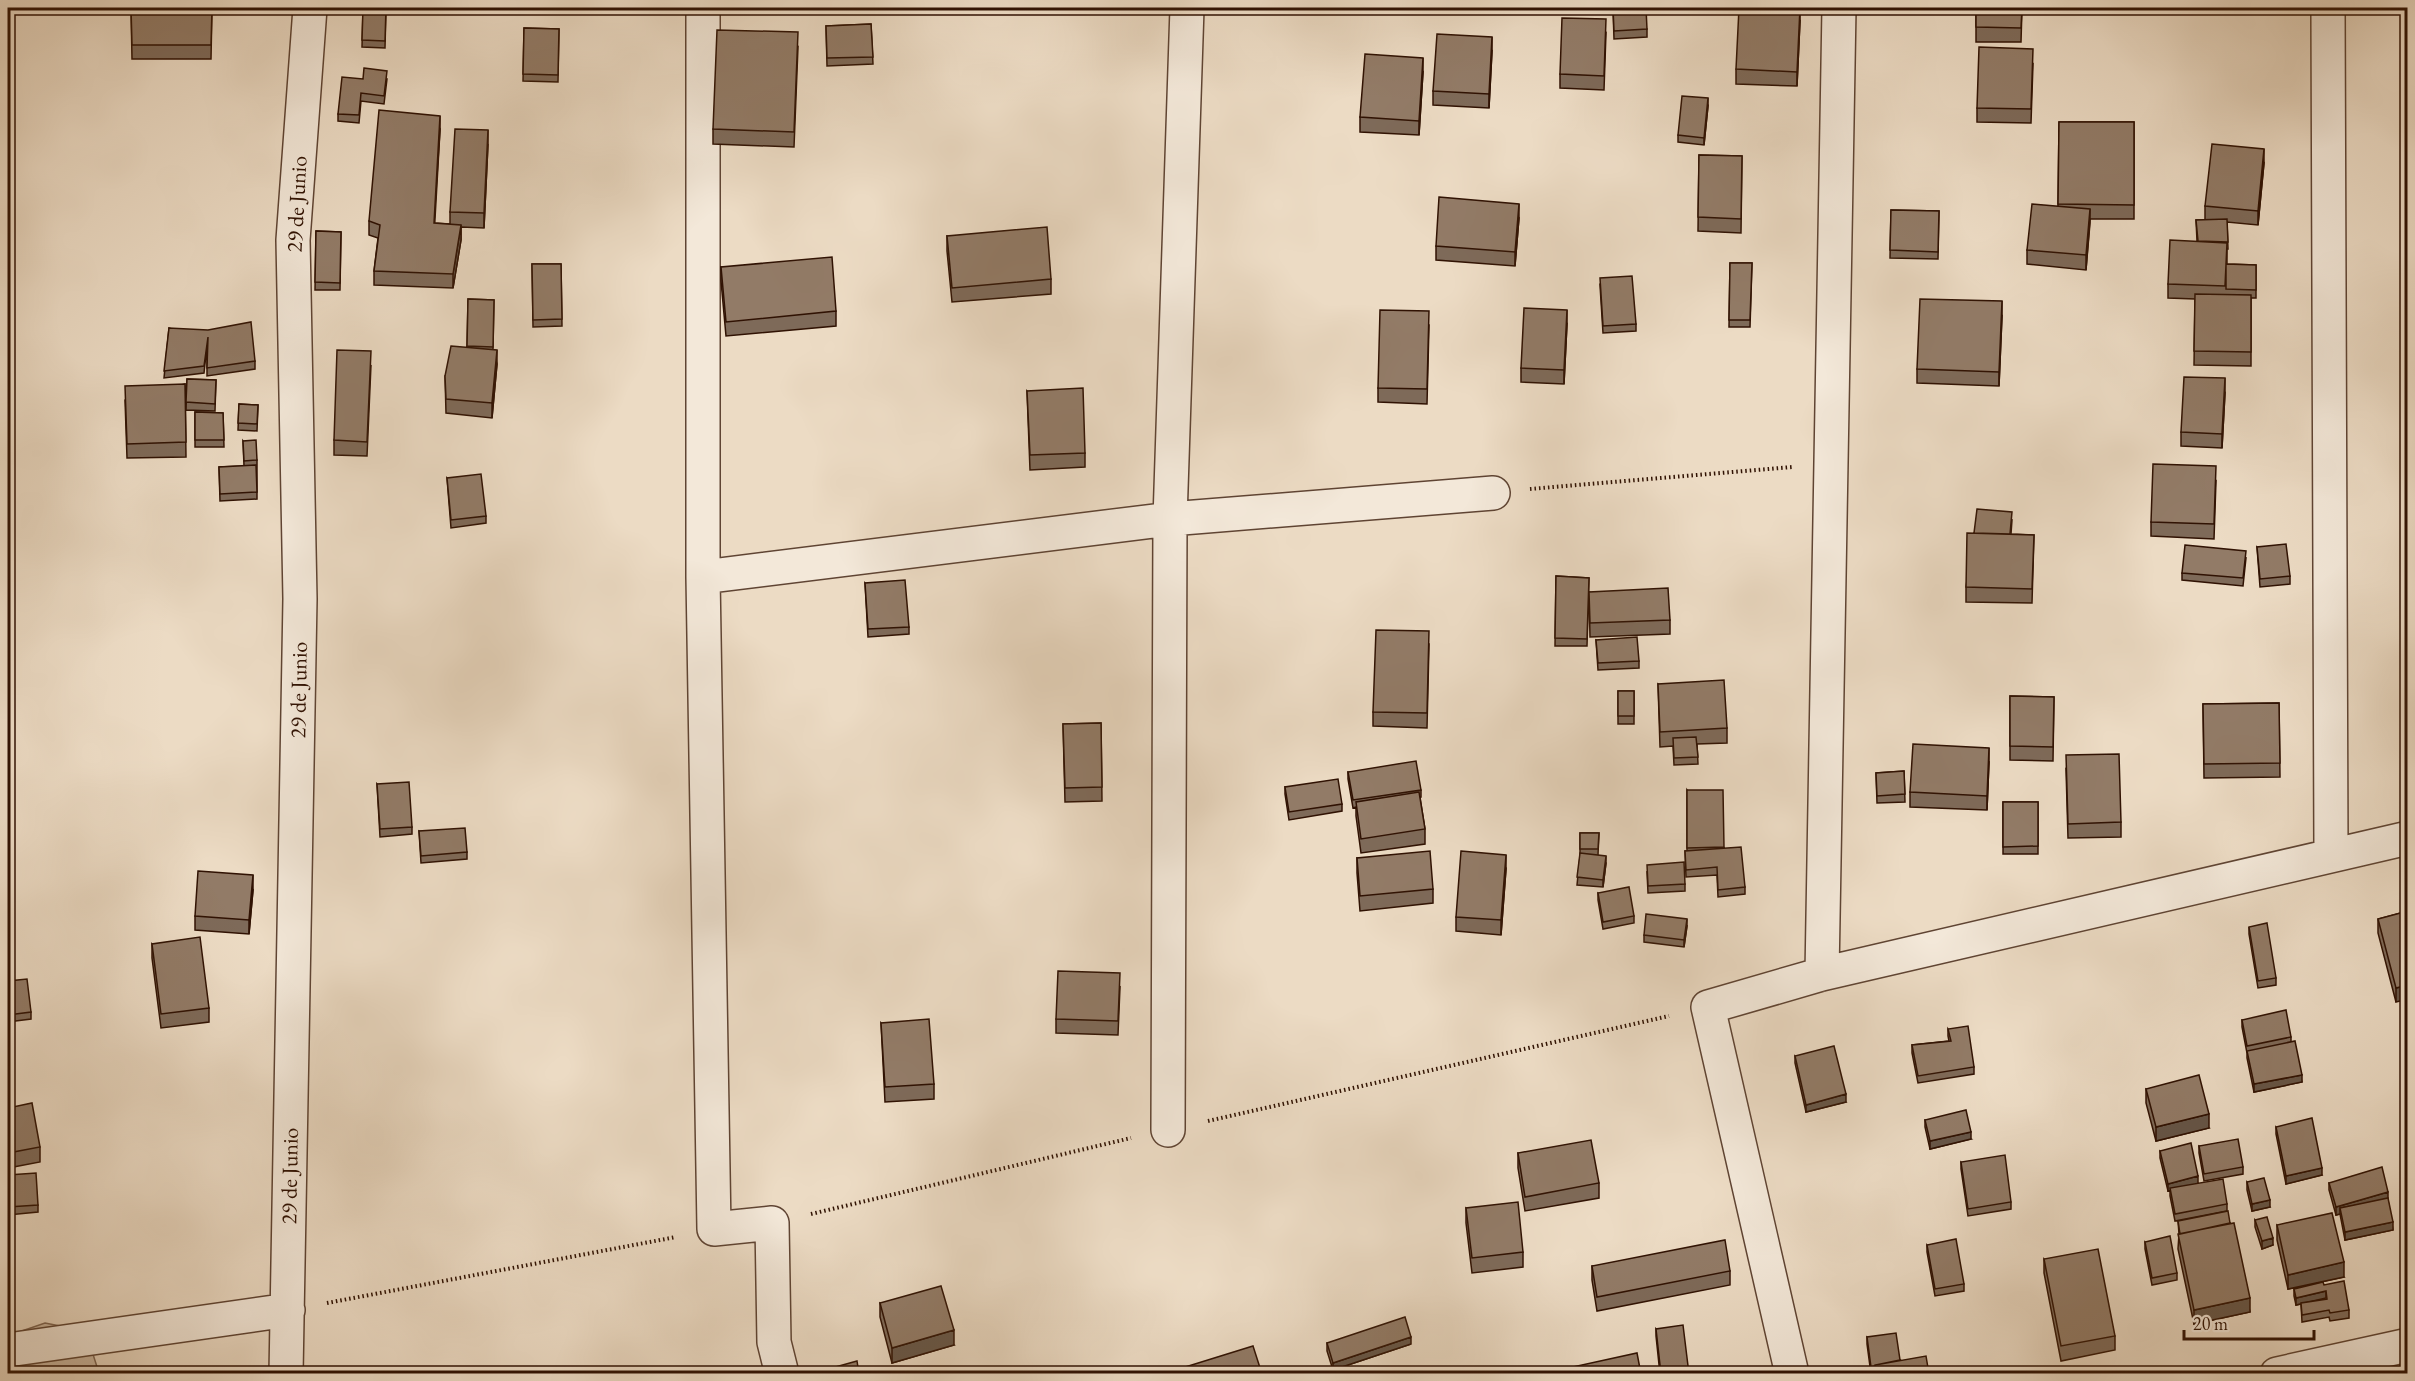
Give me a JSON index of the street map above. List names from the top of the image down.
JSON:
{
  "streets": {
    "street": ["29 de Junio"]
  },
  "scale_bar": "20 m"
}
